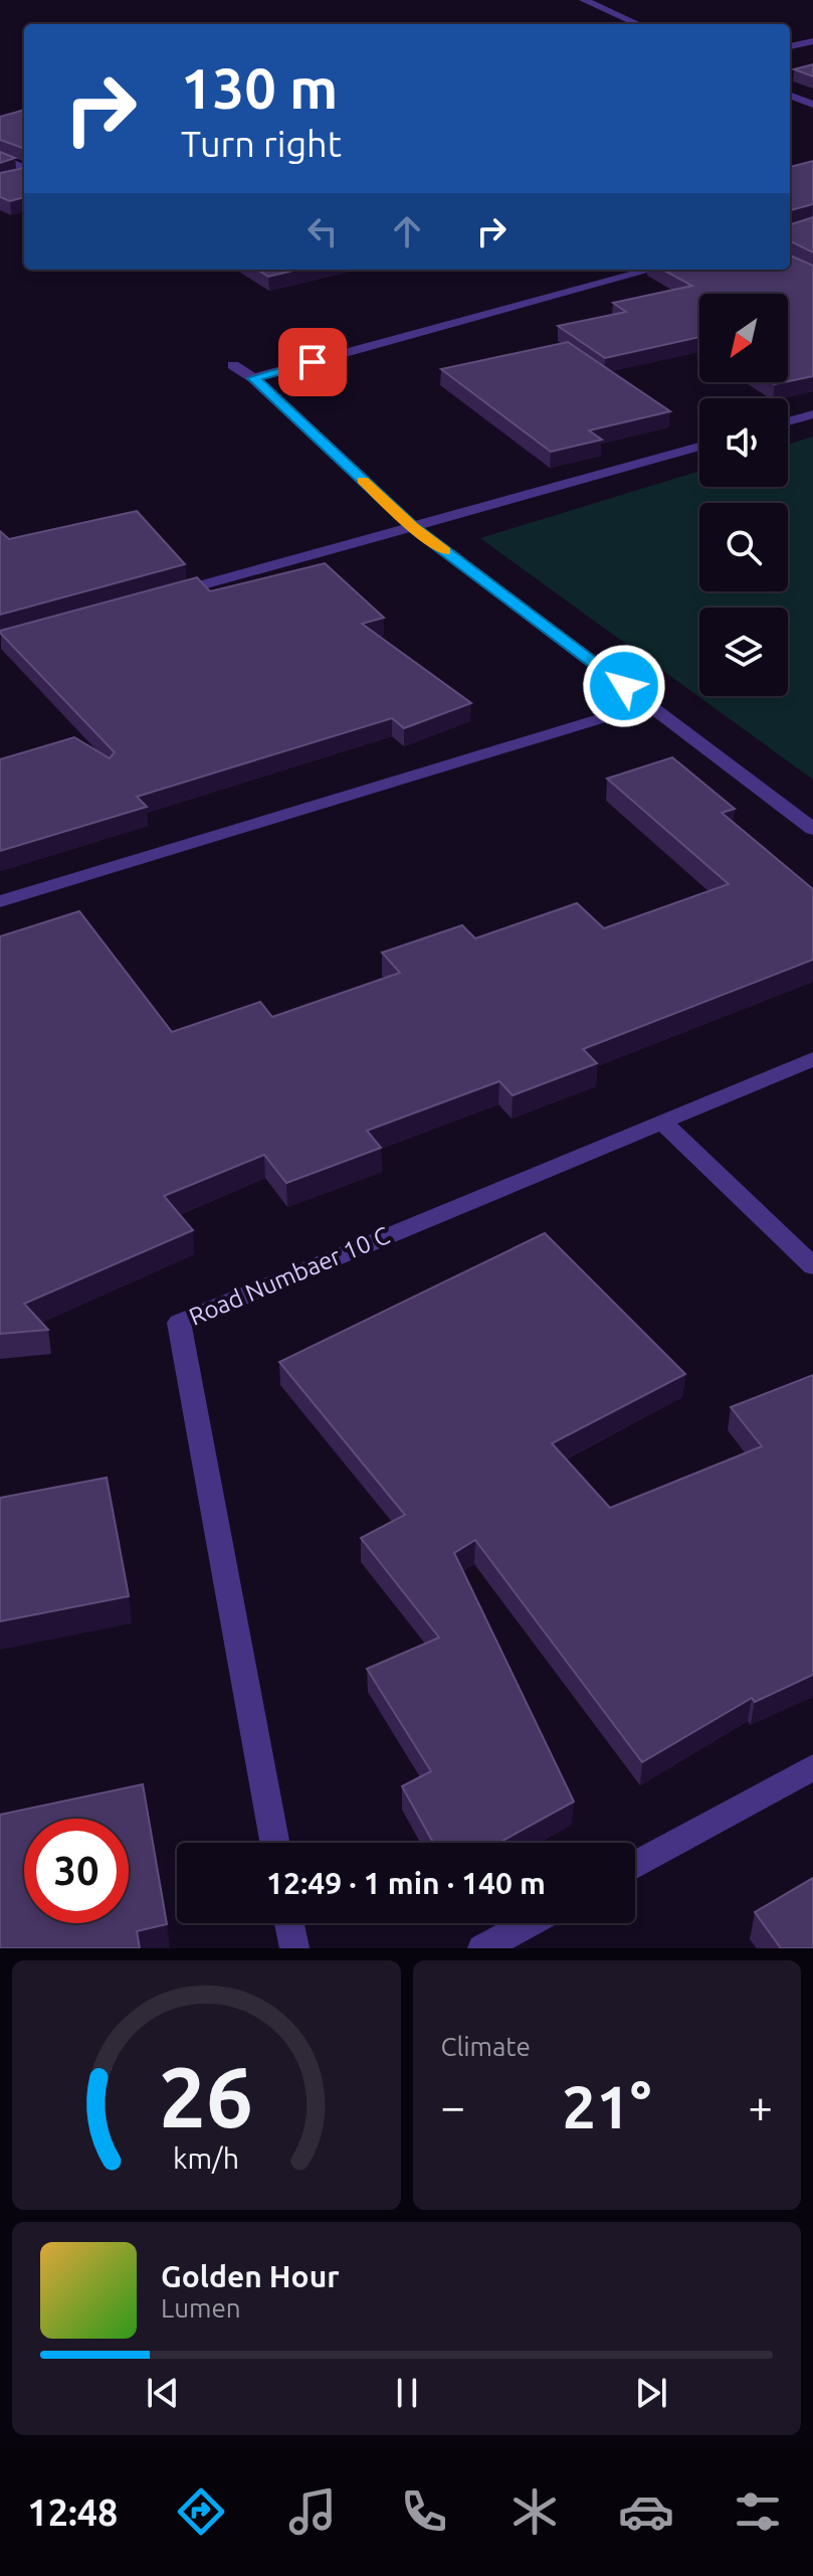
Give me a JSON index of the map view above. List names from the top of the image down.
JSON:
{
  "streets": {
    "street": ["Road Numbaer 10 C"]
  },
  "north": "bottom left",
  "page": {
    "turn": ["130 m", "Turn right"],
    "limit": "30",
    "trip": "12:49 · 1 min · 140 m",
    "tile": "Climate",
    "heat": ["−", "21°", "+"],
    "song": ["Golden Hour", "Lumen"],
    "tabs": "12:48",
    "gauge": ["26", "km/h"]
  }
}
